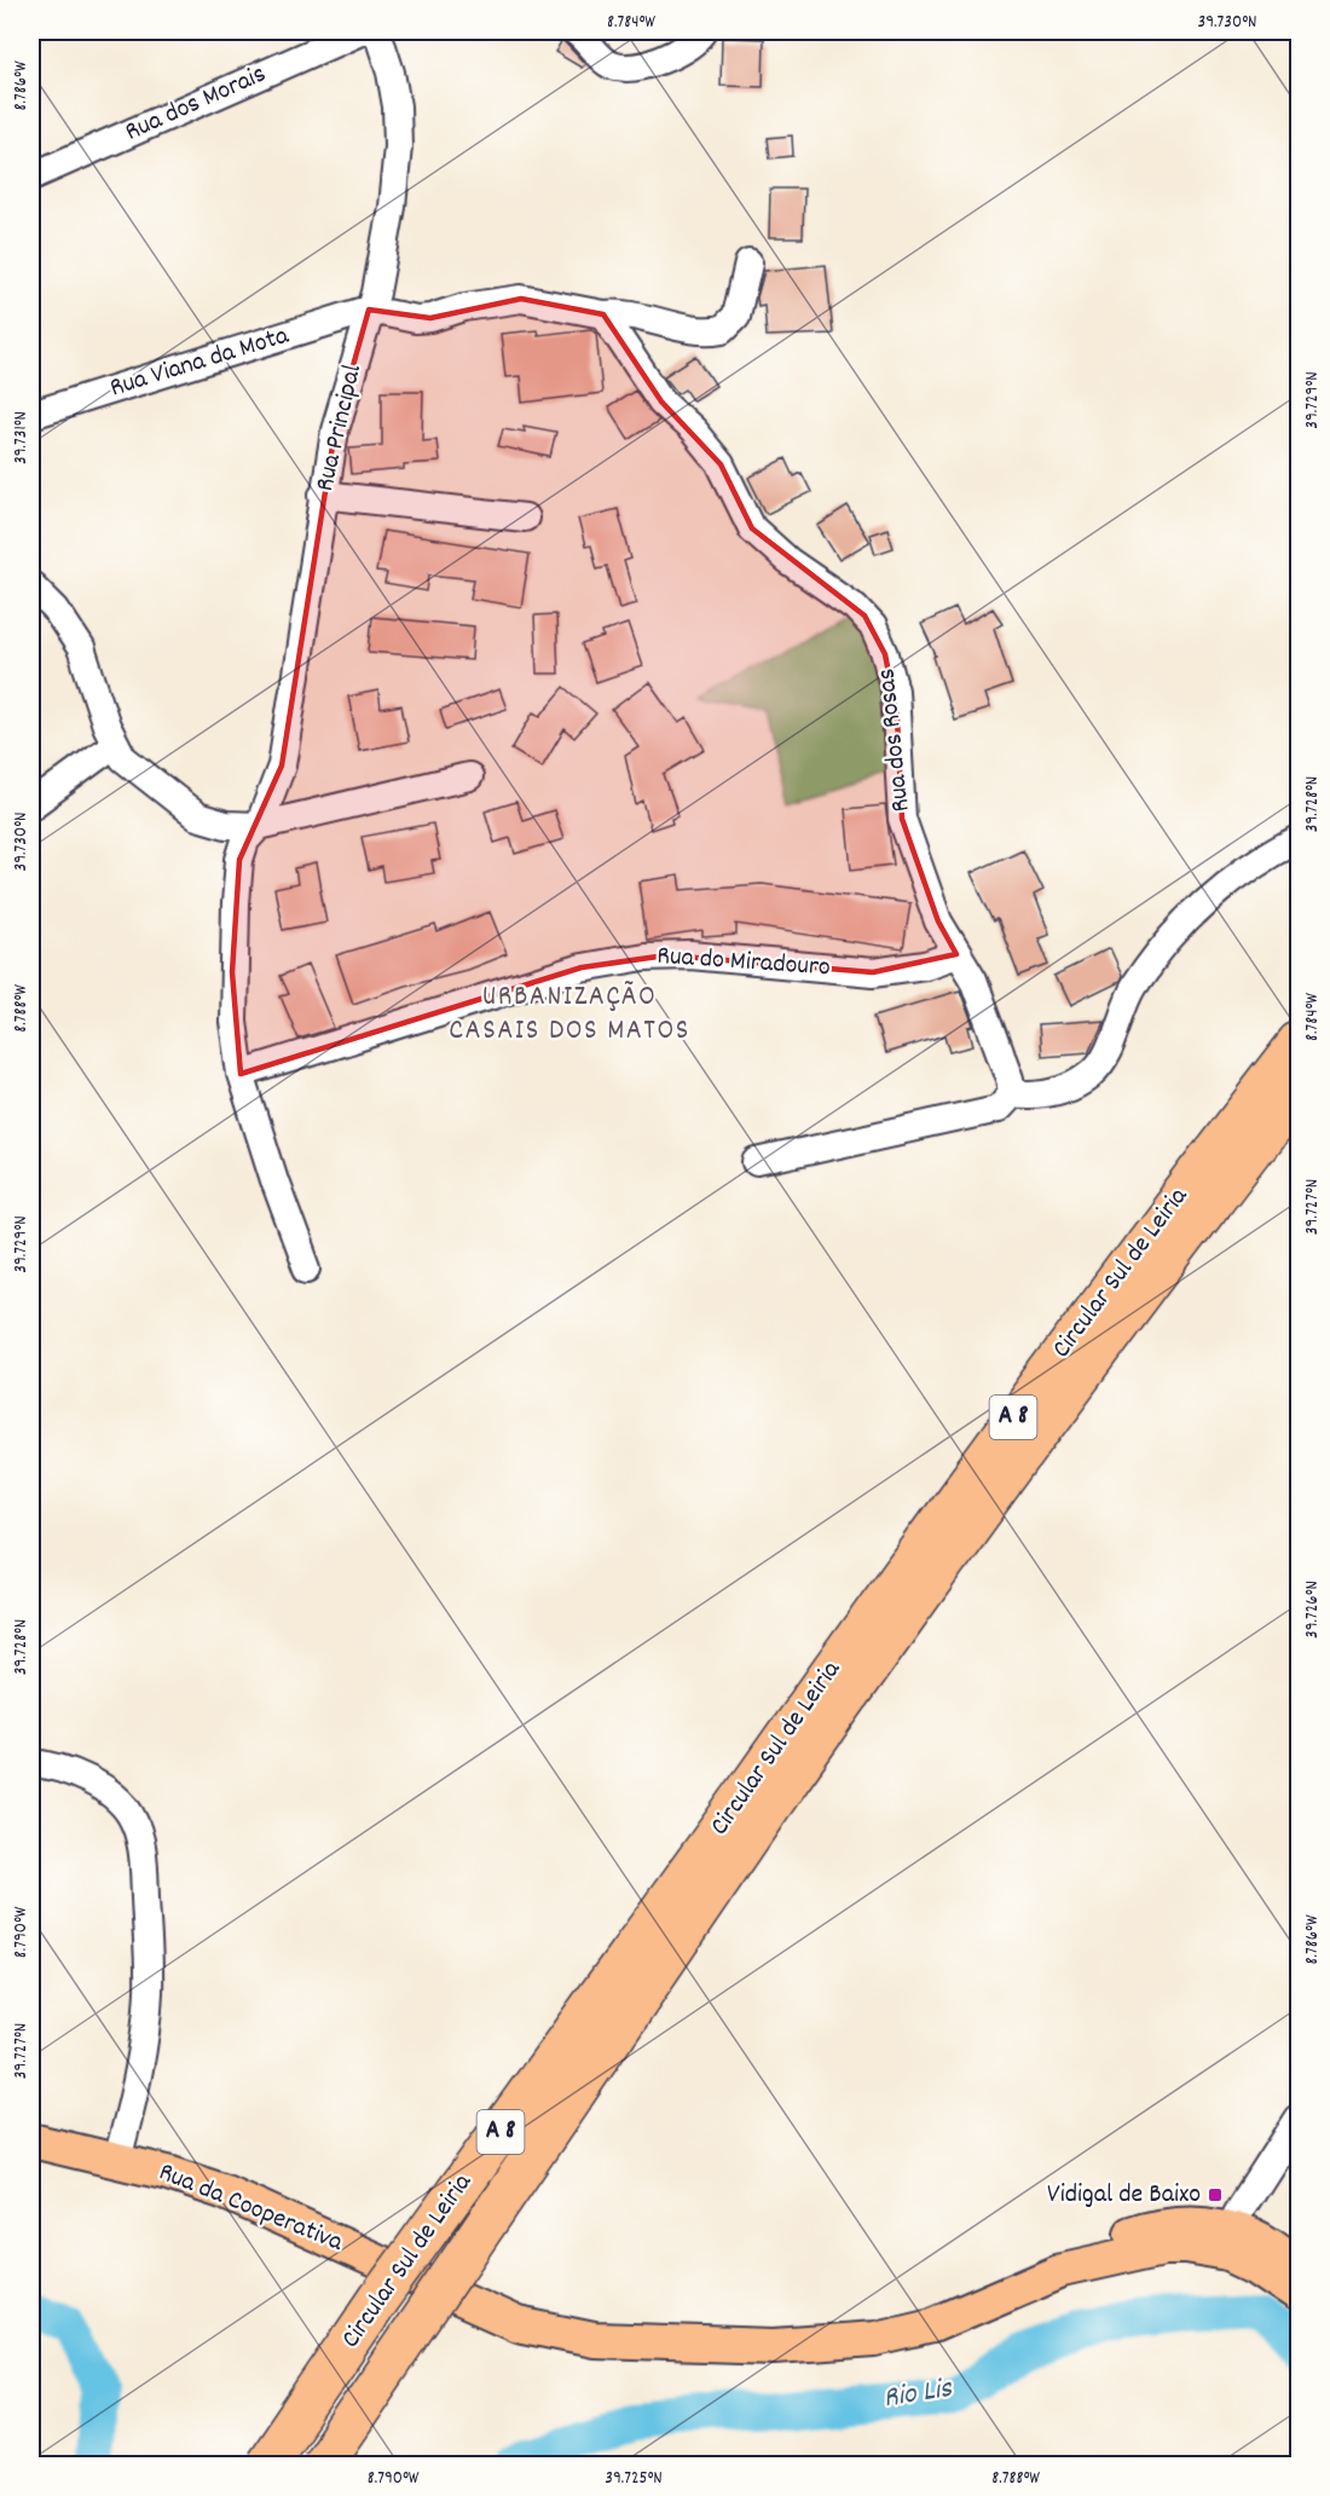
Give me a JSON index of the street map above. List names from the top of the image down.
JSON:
{
  "streets": {
    "highway": ["Circular Sul de Leiria", "A 8"],
    "main road": ["Rua da Cooperativa"],
    "street": [
      "Rua dos Morais",
      "Rua Viana da Mota",
      "Rua Principal",
      "Rua dos Rosas",
      "Rua do Miradouro"
    ]
  },
  "crossings": [
    ["Rua Viana da Mota", "Rua Principal"],
    ["Rua Principal", "Rua do Miradouro"],
    ["Rua dos Rosas", "Rua do Miradouro"]
  ],
  "districts": ["URBANIZAÇÃO CASAIS DOS MATOS"],
  "water": ["Rio Lis"],
  "places": {
    "transit": ["Vidigal de Baixo"]
  },
  "coordinates": [
    "8.784°W",
    "39.730°N",
    "8.786°W",
    "39.729°N",
    "39.731°N",
    "39.728°N",
    "8.788°W",
    "39.727°N",
    "39.726°N",
    "8.790°W",
    "39.725°N"
  ]
}
